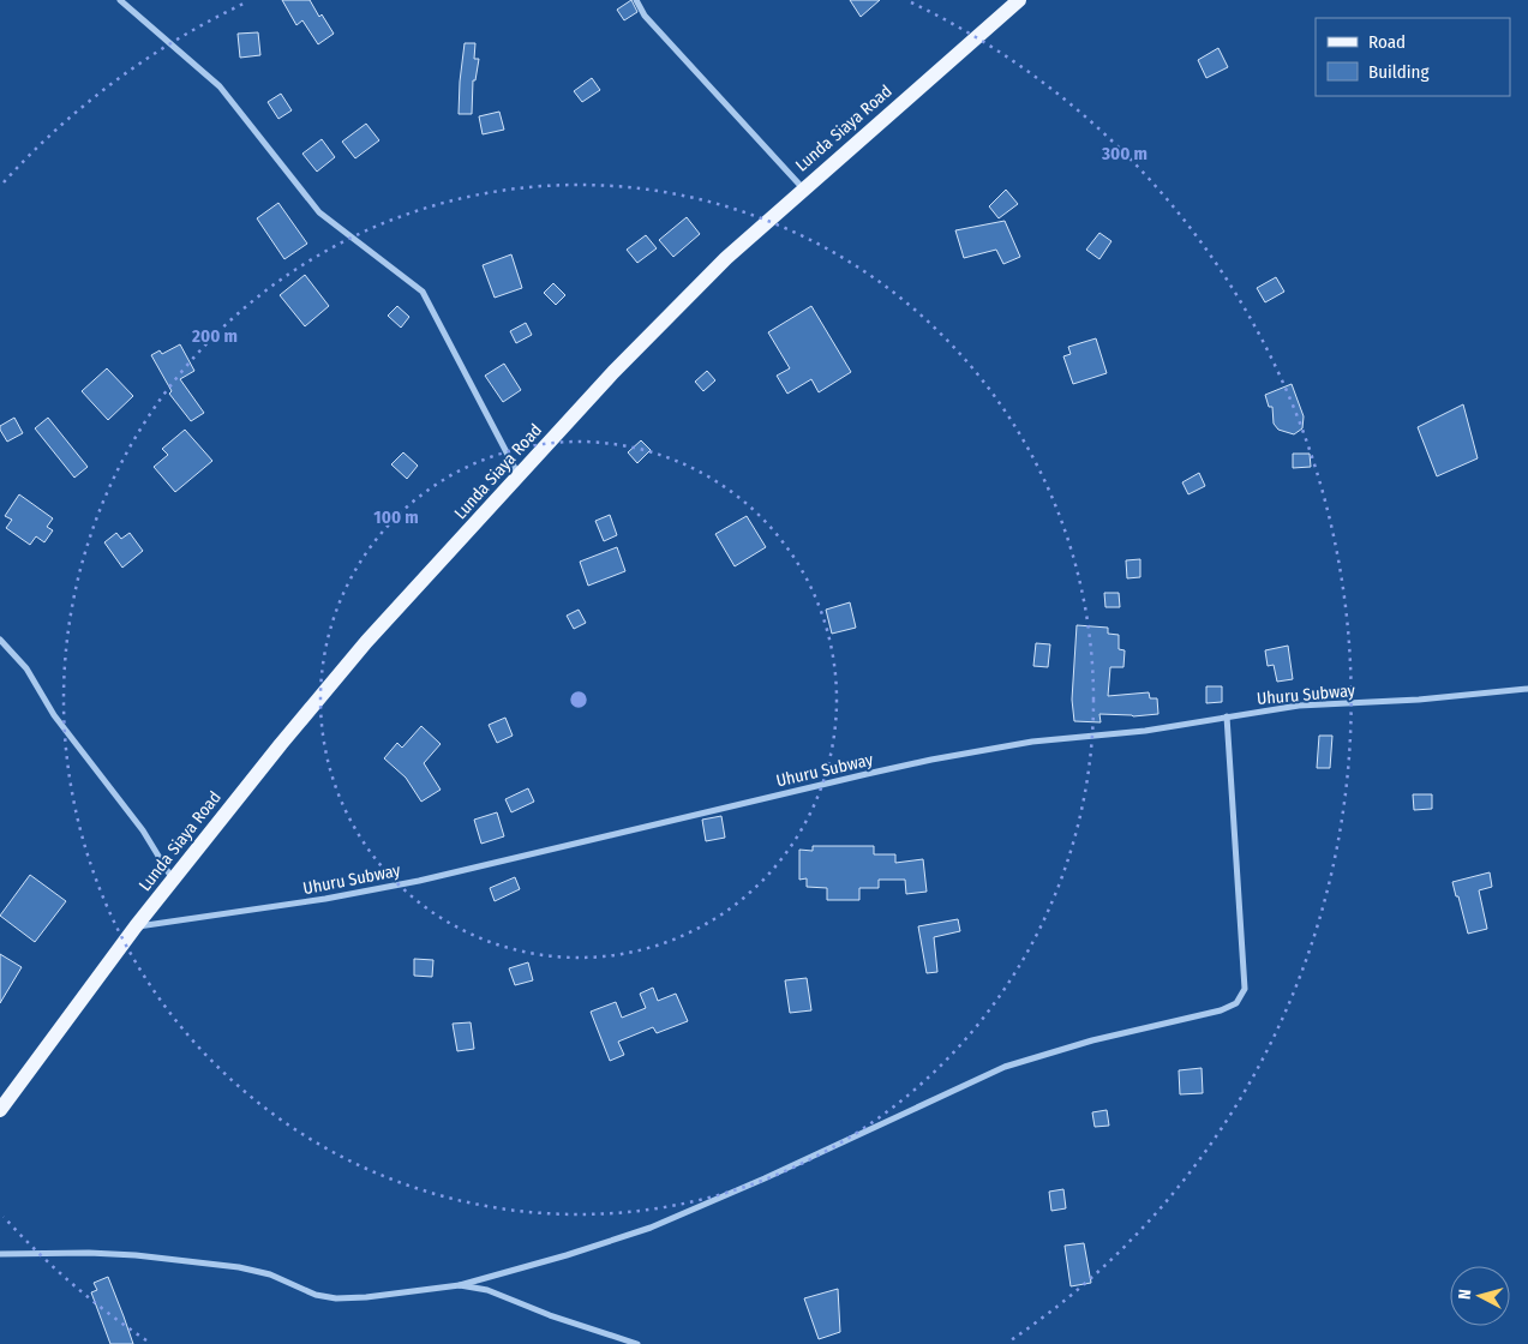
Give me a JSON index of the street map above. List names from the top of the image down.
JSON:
{
  "streets": {
    "main road": ["Lunda Siaya Road"],
    "street": ["Uhuru Subway"]
  },
  "crossings": [
    ["Lunda Siaya Road", "Uhuru Subway"]
  ],
  "legend": ["Road", "Building"],
  "north": "left",
  "rings": ["300 m", "200 m", "100 m"]
}
